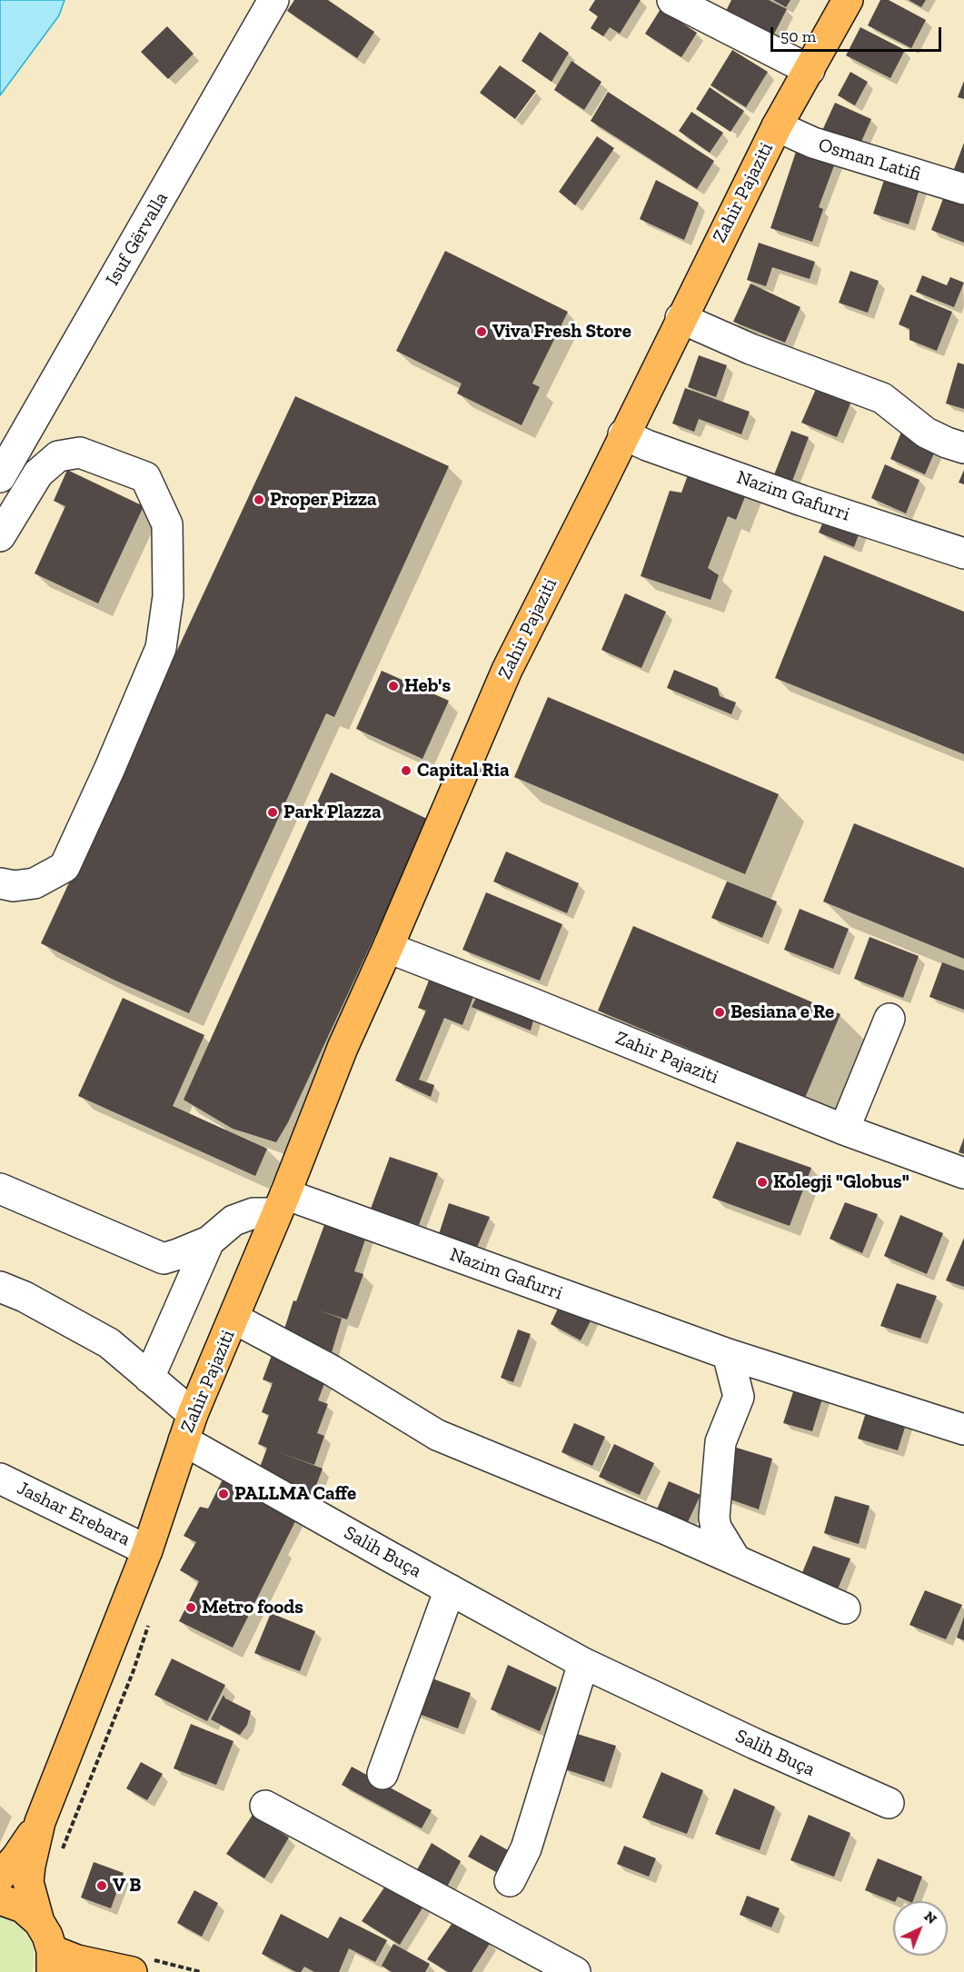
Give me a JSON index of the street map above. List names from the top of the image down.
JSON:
{
  "streets": {
    "main road": ["Zahir Pajaziti"],
    "street": [
      "Osman Latifi",
      "Isuf Gërvalla",
      "Nazim Gafurri",
      "Jashar Erebara",
      "Salih Buça"
    ]
  },
  "crossings": [
    ["Osman Latifi", "Zahir Pajaziti"],
    ["Zahir Pajaziti", "Nazim Gafurri"],
    ["Zahir Pajaziti", "Jashar Erebara"],
    ["Zahir Pajaziti", "Salih Buça"]
  ],
  "places": [
    "Viva Fresh Store",
    "Proper Pizza",
    "Heb's",
    "Capital Ria",
    "Park Plazza",
    "Besiana e Re",
    "Kolegji \"Globus\"",
    "PALLMA Caffe",
    "Metro foods",
    "V B"
  ],
  "scale_bar": "50 m",
  "north": "top right"
}
